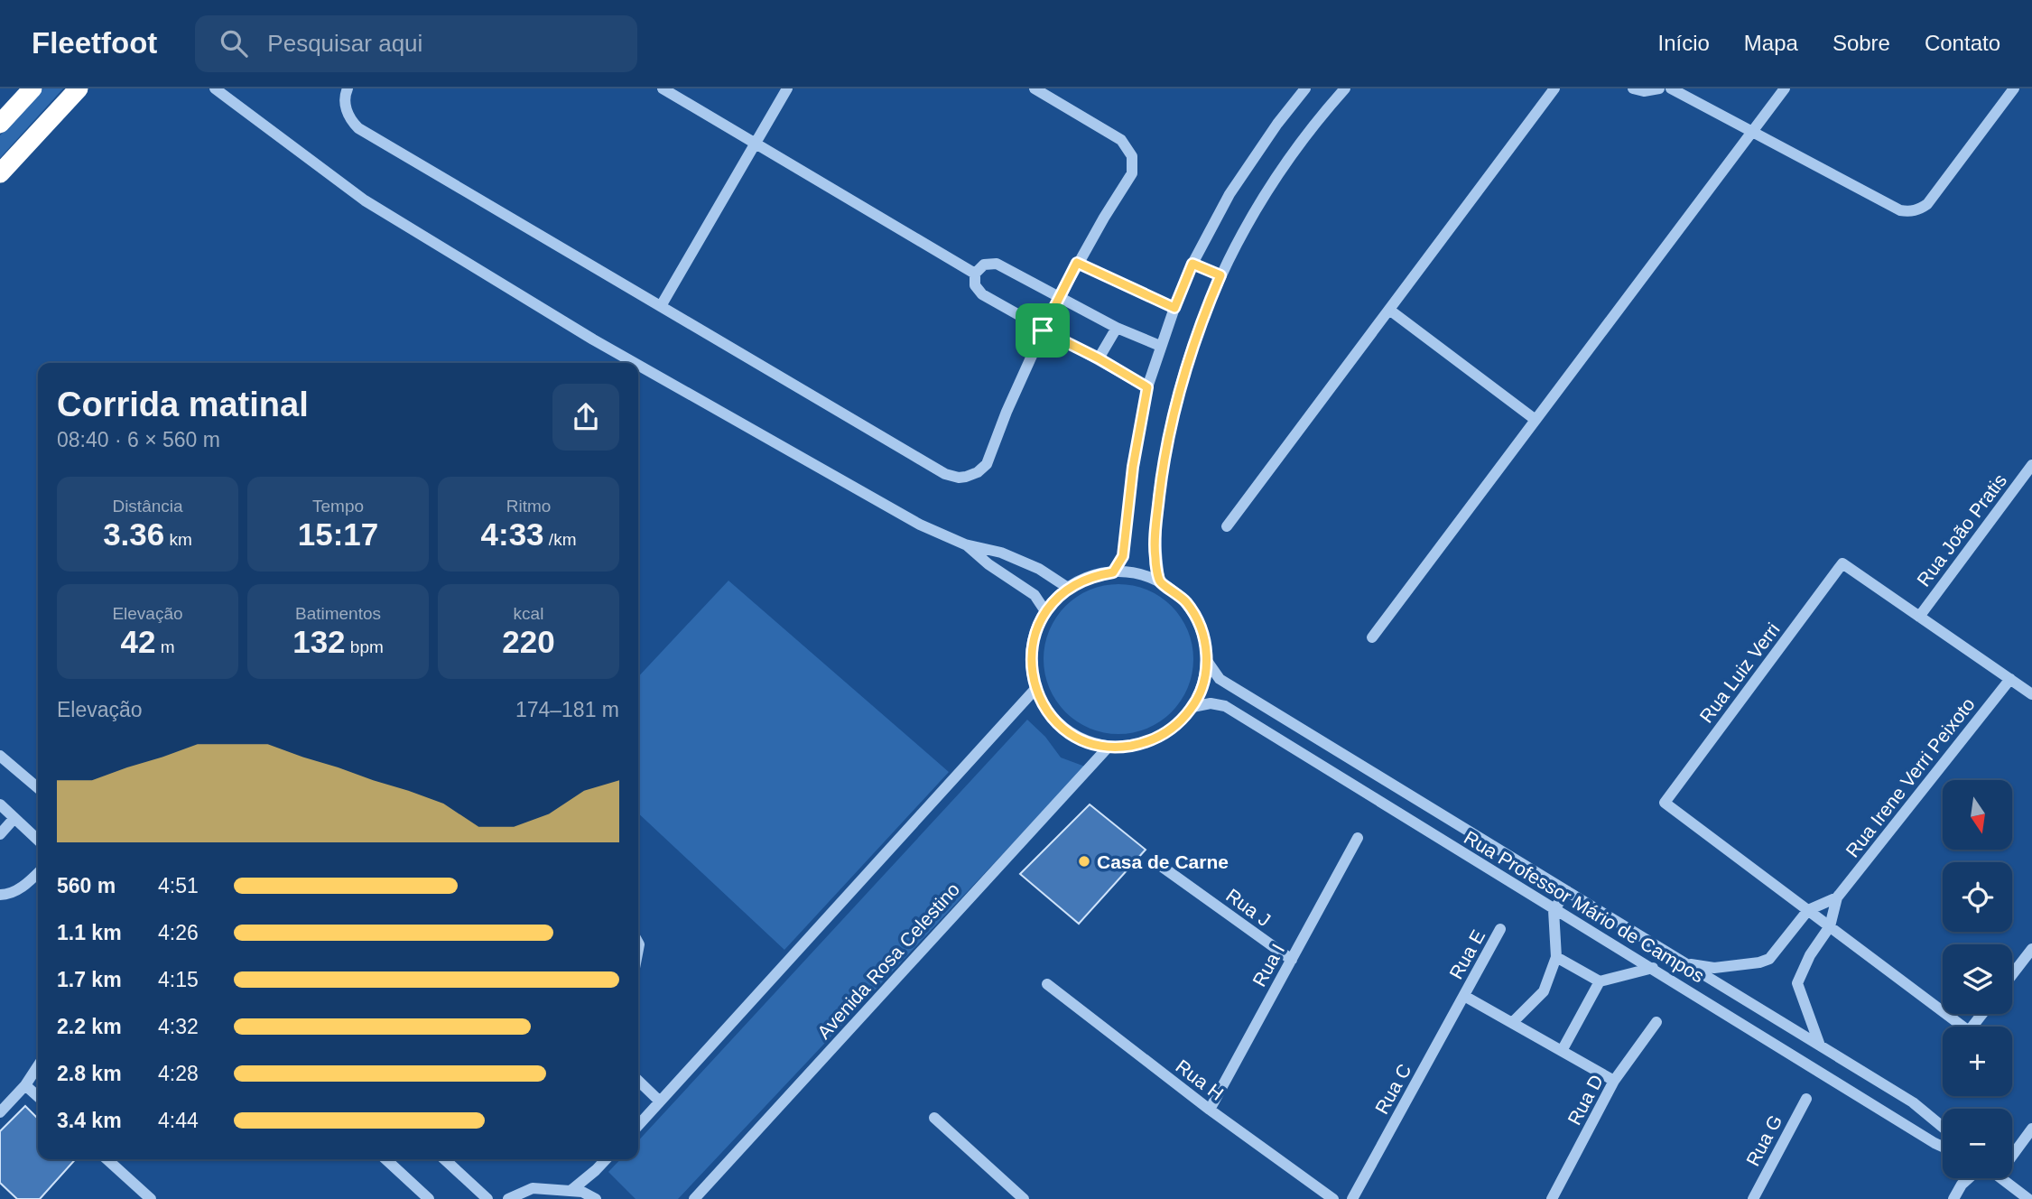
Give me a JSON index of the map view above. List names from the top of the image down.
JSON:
{
  "streets": {
    "street": [
      "Rua João Pratis",
      "Rua Luiz Verri",
      "Rua Irene Verri Peixoto",
      "Rua Professor Mário de Campos",
      "Rua J",
      "Rua E",
      "Avenida Rosa Celestino",
      "Rua I",
      "Rua H",
      "Rua C",
      "Rua D",
      "Rua G"
    ]
  },
  "crossings": [
    ["Rua João Pratis", "Rua Luiz Verri"],
    ["Rua Professor Mário de Campos", "Avenida Rosa Celestino"],
    ["Rua J", "Rua I"],
    ["Rua E", "Rua C"],
    ["Rua I", "Rua H"]
  ],
  "places": ["Casa de Carne"],
  "north": "bottom",
  "page": {
    "header": "Fleetfoot",
    "search": "Pesquisar aqui",
    "nav": [
      "Início",
      "Mapa",
      "Sobre",
      "Contato"
    ],
    "heading": ["Corrida matinal", "08:40 · 6 × 560 m"],
    "stats": [
      ["Distância", "3.36 km"],
      ["Tempo", "15:17"],
      ["Ritmo", "4:33 /km"],
      ["Elevação", "42 m"],
      ["Batimentos", "132 bpm"],
      ["kcal", "220"]
    ],
    "chart": ["Elevação", "174–181 m"],
    "map_buttons": ["+", "−"],
    "list": [
      {
        "name": "560 m",
        "note": "4:51"
      },
      {
        "name": "1.1 km",
        "note": "4:26"
      },
      {
        "name": "1.7 km",
        "note": "4:15"
      },
      {
        "name": "2.2 km",
        "note": "4:32"
      },
      {
        "name": "2.8 km",
        "note": "4:28"
      },
      {
        "name": "3.4 km",
        "note": "4:44"
      }
    ]
  }
}
